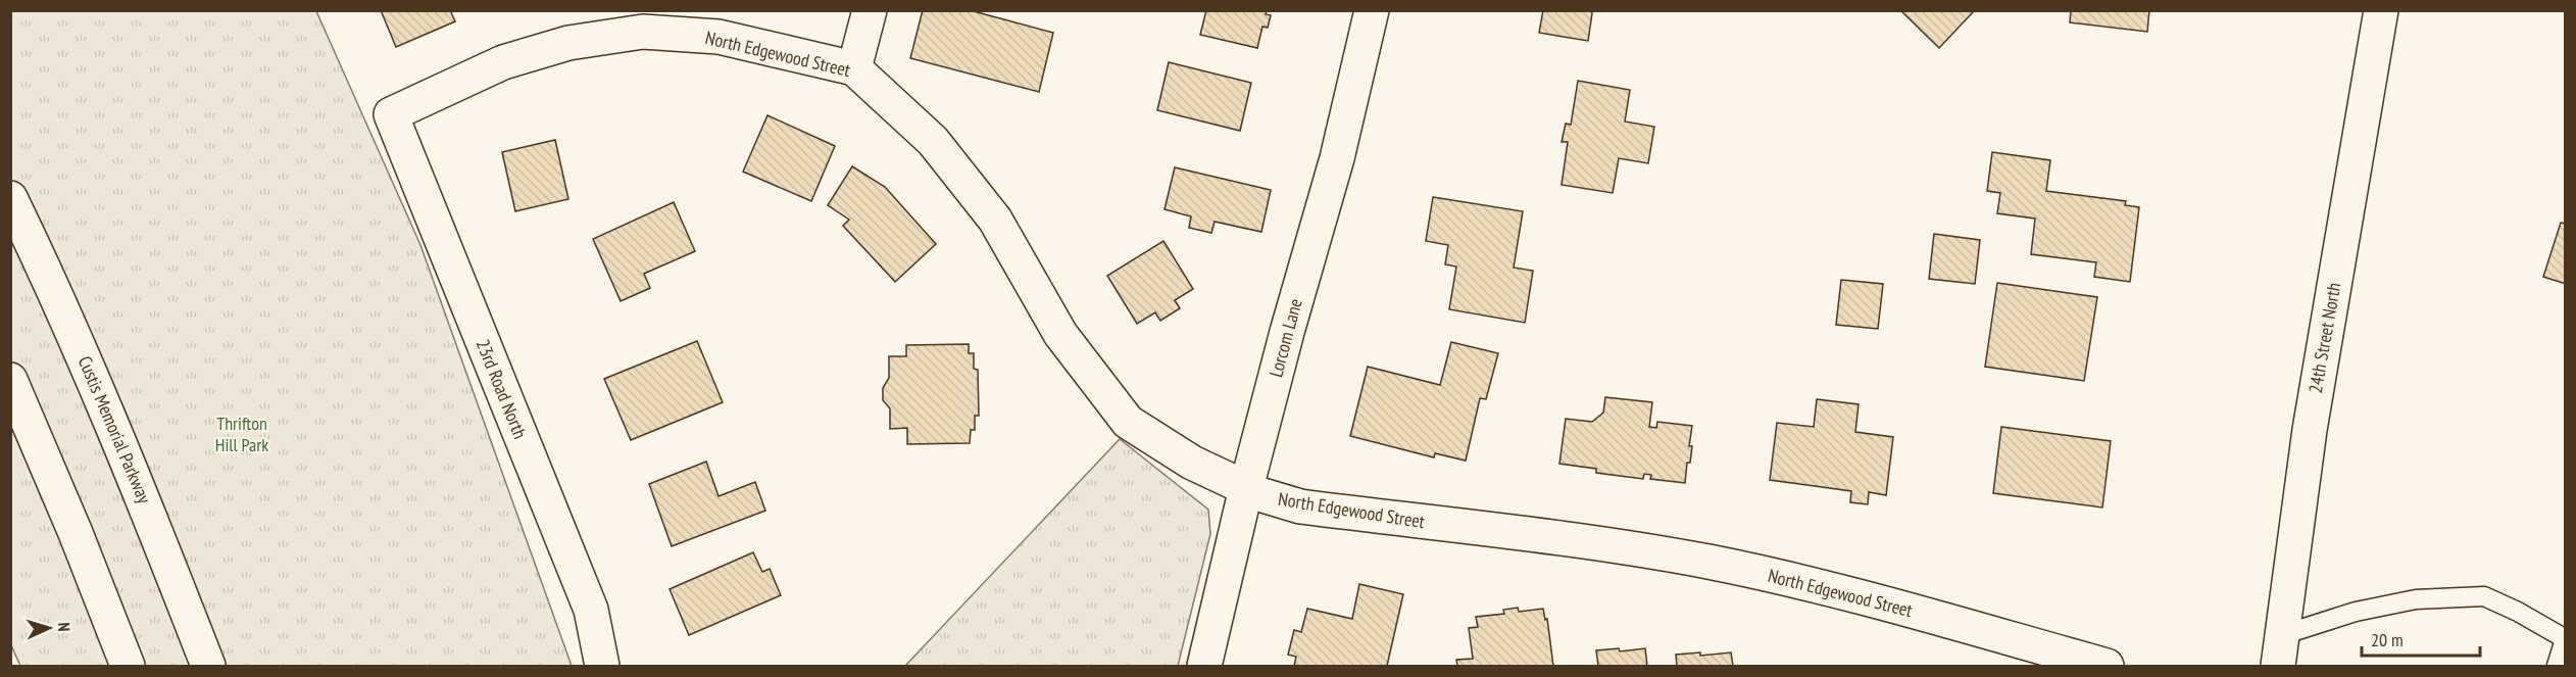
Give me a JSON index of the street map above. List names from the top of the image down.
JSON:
{
  "streets": {
    "main road": [
      "North Edgewood Street",
      "Lorcom Lane",
      "24th Street North",
      "23rd Road North",
      "Custis Memorial Parkway"
    ]
  },
  "crossings": [
    ["North Edgewood Street", "Lorcom Lane"],
    ["North Edgewood Street", "23rd Road North"]
  ],
  "parks": ["Thrifton Hill Park"],
  "scale_bar": "20 m",
  "north": "right"
}
